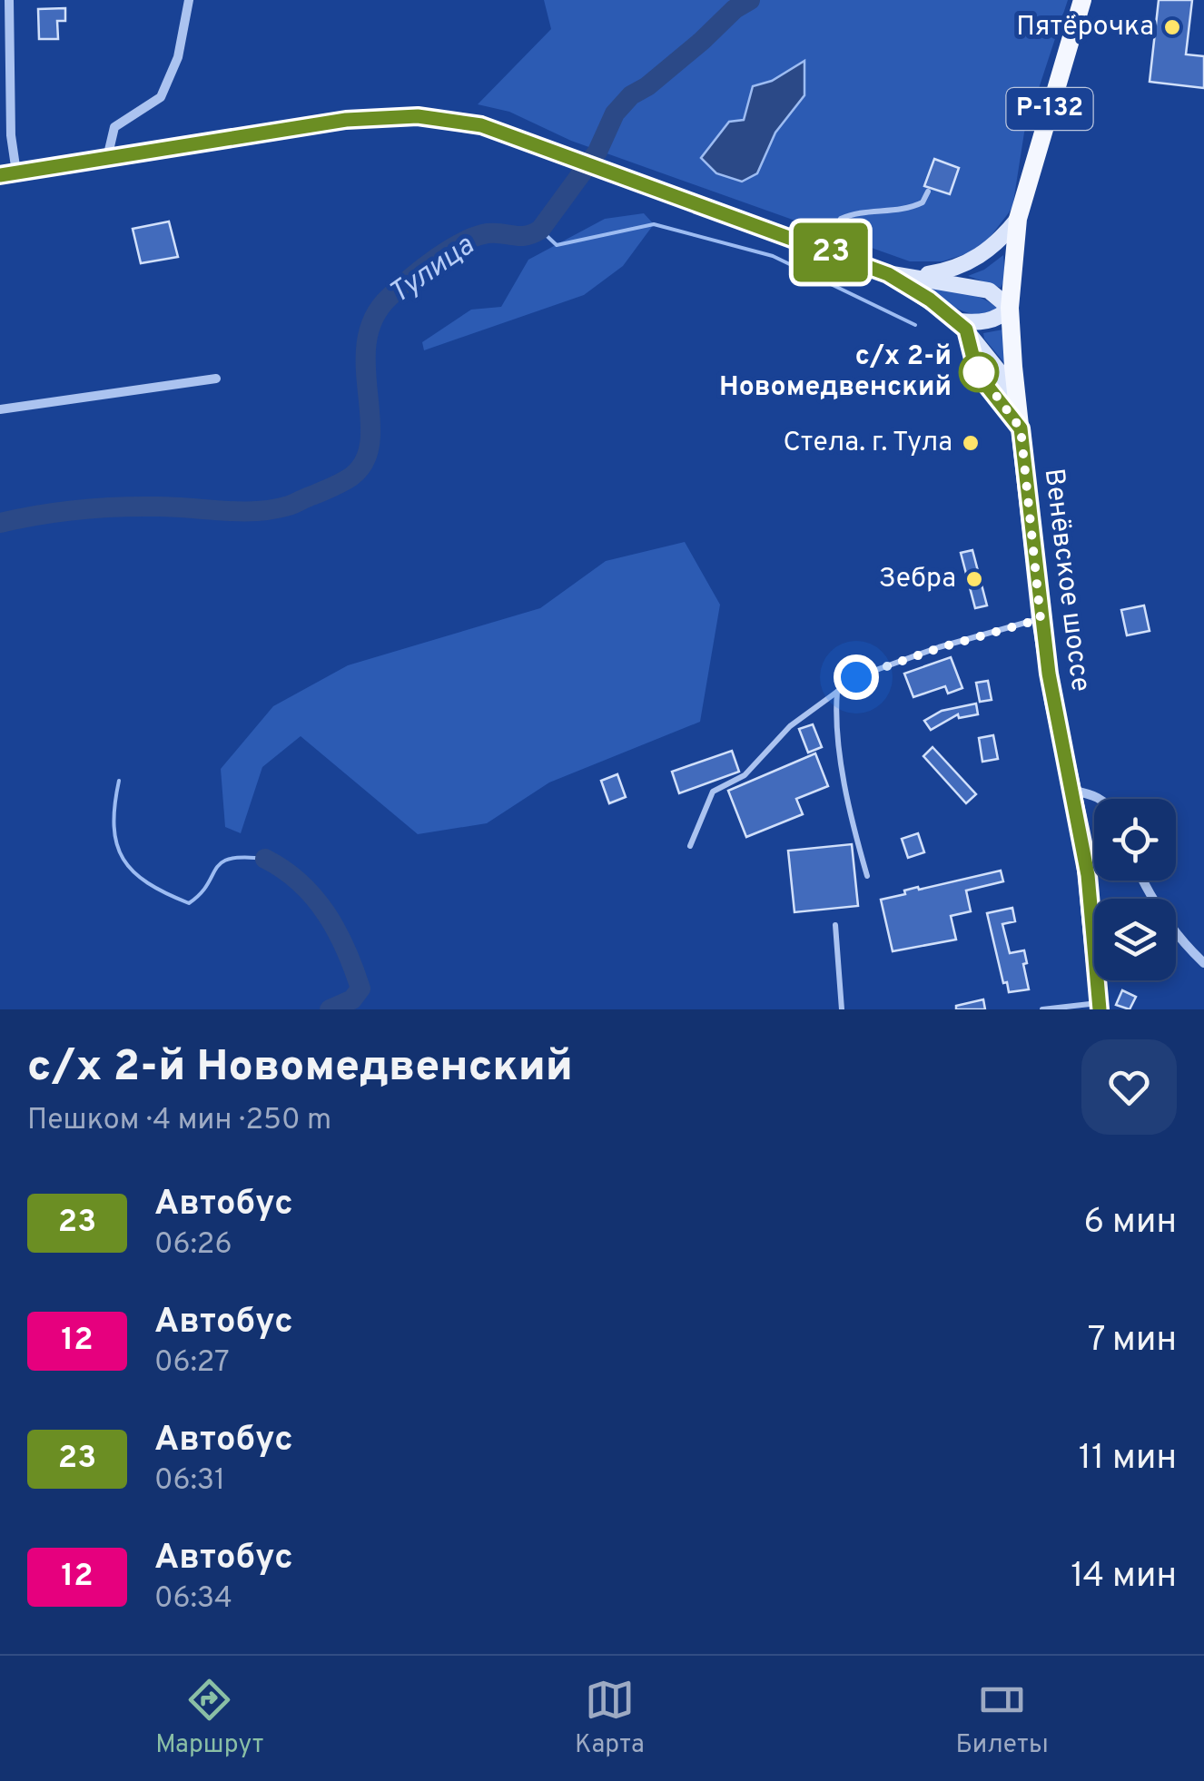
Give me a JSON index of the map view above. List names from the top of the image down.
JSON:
{
  "streets": {
    "main road": ["Р-132", "Венёвское шоссе"]
  },
  "water": ["Тулица"],
  "places": [
    "Пятёрочка",
    "с/х 2-й Новомедвенский",
    "Стела. г. Тула",
    "Зебра"
  ],
  "lines": ["bus line 23"],
  "page": {
    "on_map": "23",
    "heading": ["с/х 2-й Новомедвенский", "Пешком · 4 мин · 250 m"],
    "list": [
      {
        "mark": "23",
        "name": "Автобус",
        "note": "06:26",
        "value": "6 мин"
      },
      {
        "mark": "12",
        "name": "Автобус",
        "note": "06:27",
        "value": "7 мин"
      },
      {
        "mark": "23",
        "name": "Автобус",
        "note": "06:31",
        "value": "11 мин"
      },
      {
        "mark": "12",
        "name": "Автобус",
        "note": "06:34",
        "value": "14 мин"
      }
    ],
    "tabs": ["Маршрут", "Карта", "Билеты"]
  }
}
